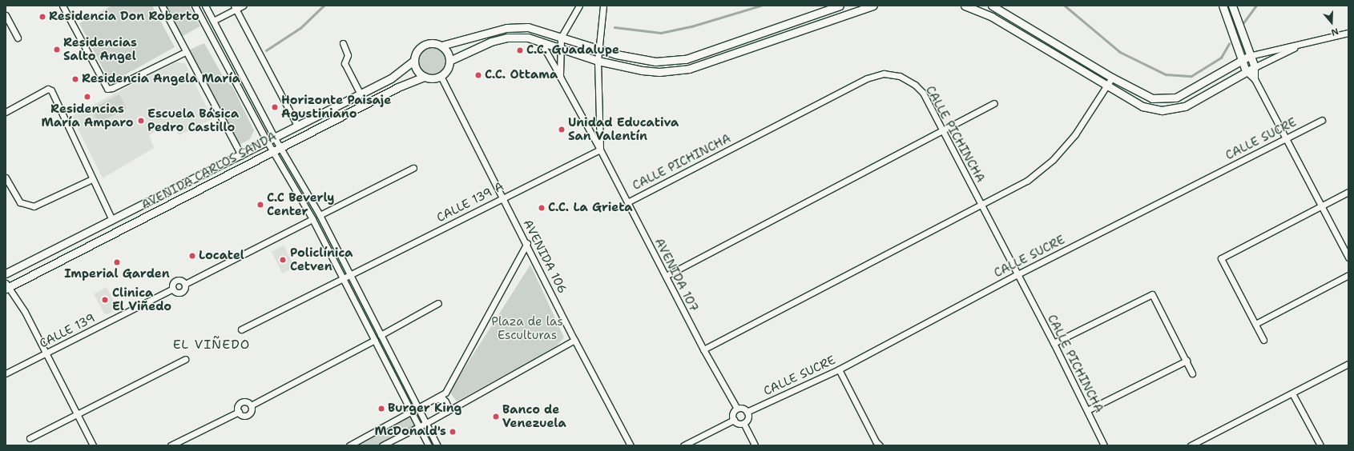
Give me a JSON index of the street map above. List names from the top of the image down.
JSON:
{
  "streets": {
    "street": [
      "CALLE PICHINCHA",
      "CALLE SUCRE",
      "AVENIDA CARLOS SANDA",
      "CALLE 139 A",
      "AVENIDA 106",
      "AVENIDA 107",
      "CALLE 139"
    ]
  },
  "crossings": [
    ["CALLE PICHINCHA", "CALLE SUCRE"],
    ["CALLE PICHINCHA", "AVENIDA 107"],
    ["CALLE SUCRE", "AVENIDA 107"],
    ["AVENIDA CARLOS SANDA", "AVENIDA 106"],
    ["CALLE 139 A", "AVENIDA 106"],
    ["CALLE 139 A", "AVENIDA 107"]
  ],
  "districts": ["EL VIÑEDO"],
  "parks": ["Plaza de las Esculturas"],
  "places": [
    "Residencia Don Roberto",
    "Residencias Salto Angel",
    "C.C. Guadalupe",
    "C.C. Ottama",
    "Residencia Angela María",
    "Residencias María Amparo",
    "Horizonte Paisaje Agustiniano",
    "Escuela Básica Pedro Castillo",
    "Unidad Educativa San Valentín",
    "C.C Beverly Center",
    "C.C. La Grieta",
    "Locatel",
    "Policlínica Cetven",
    "Imperial Garden",
    "Clinica El Viñedo",
    "Burger King",
    "Banco de Venezuela",
    "McDonald's"
  ],
  "north": "bottom"
}
